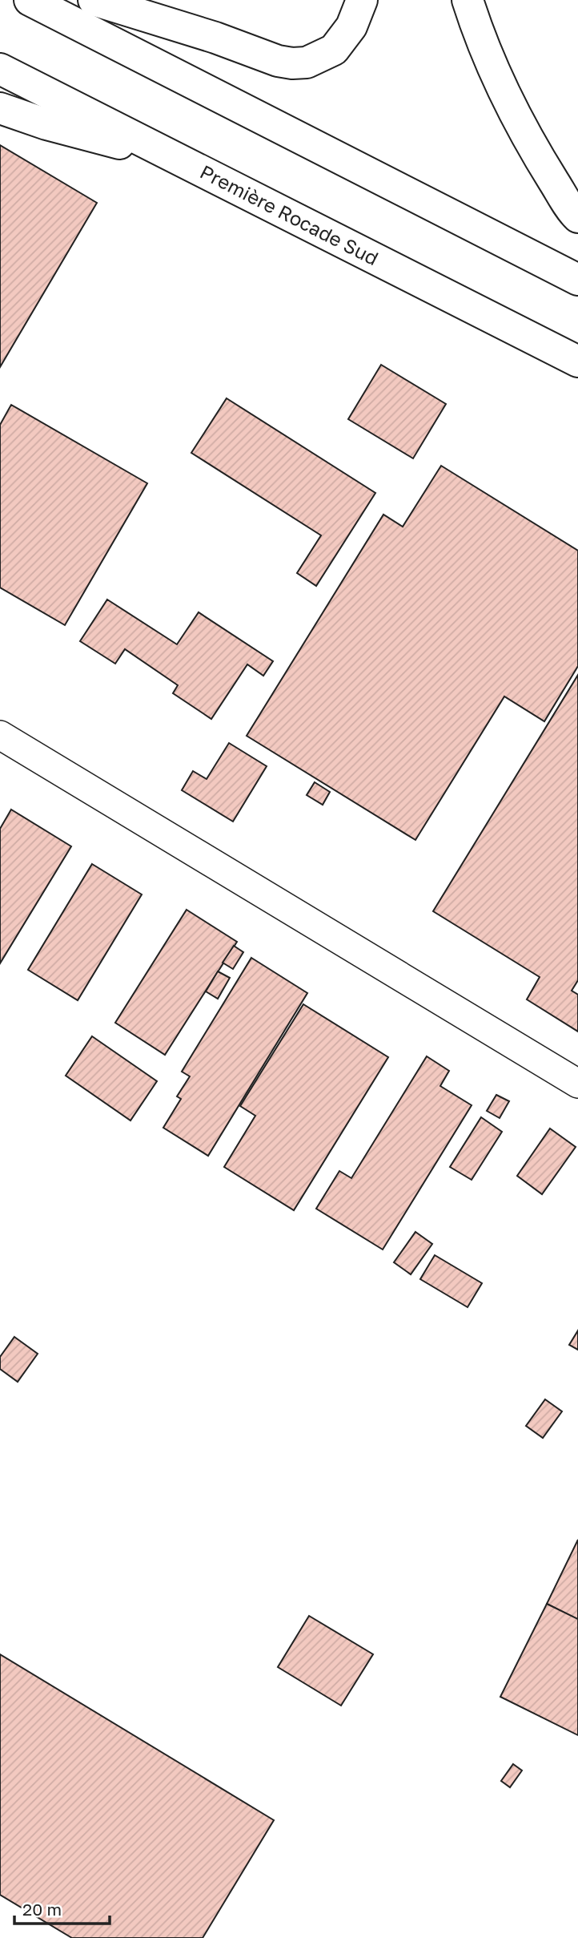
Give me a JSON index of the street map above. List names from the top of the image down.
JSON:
{
  "streets": {
    "highway": ["Première Rocade Sud"]
  },
  "scale_bar": "20 m"
}
